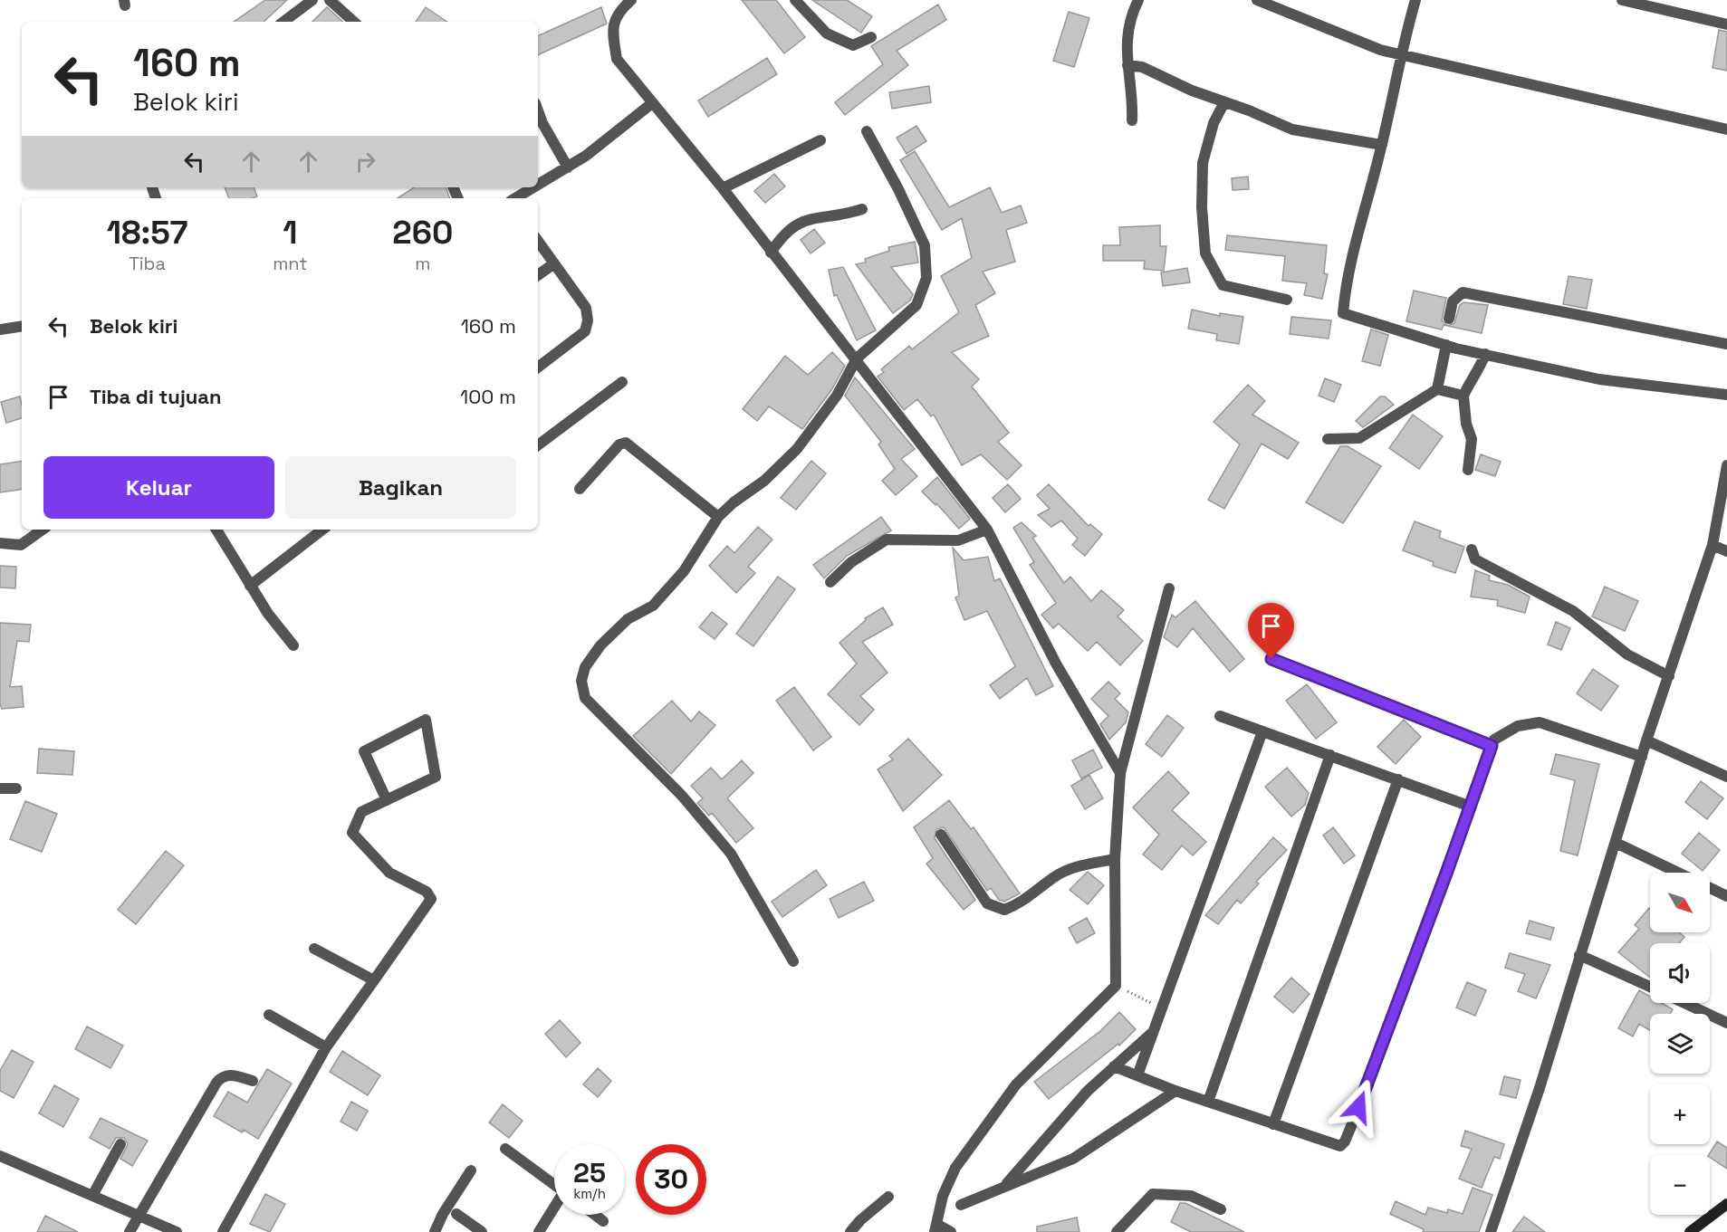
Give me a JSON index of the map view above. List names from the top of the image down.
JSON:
{
  "north": "bottom right",
  "page": {
    "turn": ["160 m", "Belok kiri"],
    "eta": [
      "18:57",
      "Tiba",
      "1",
      "mnt",
      "260",
      "m"
    ],
    "list": [
      {
        "name": "Belok kiri",
        "value": "160 m"
      },
      {
        "name": "Tiba di tujuan",
        "value": "100 m"
      }
    ],
    "buttons": ["Keluar", "Bagikan"],
    "map_buttons": ["+", "−"],
    "speed": "25 km/h",
    "limit": "30"
  }
}
